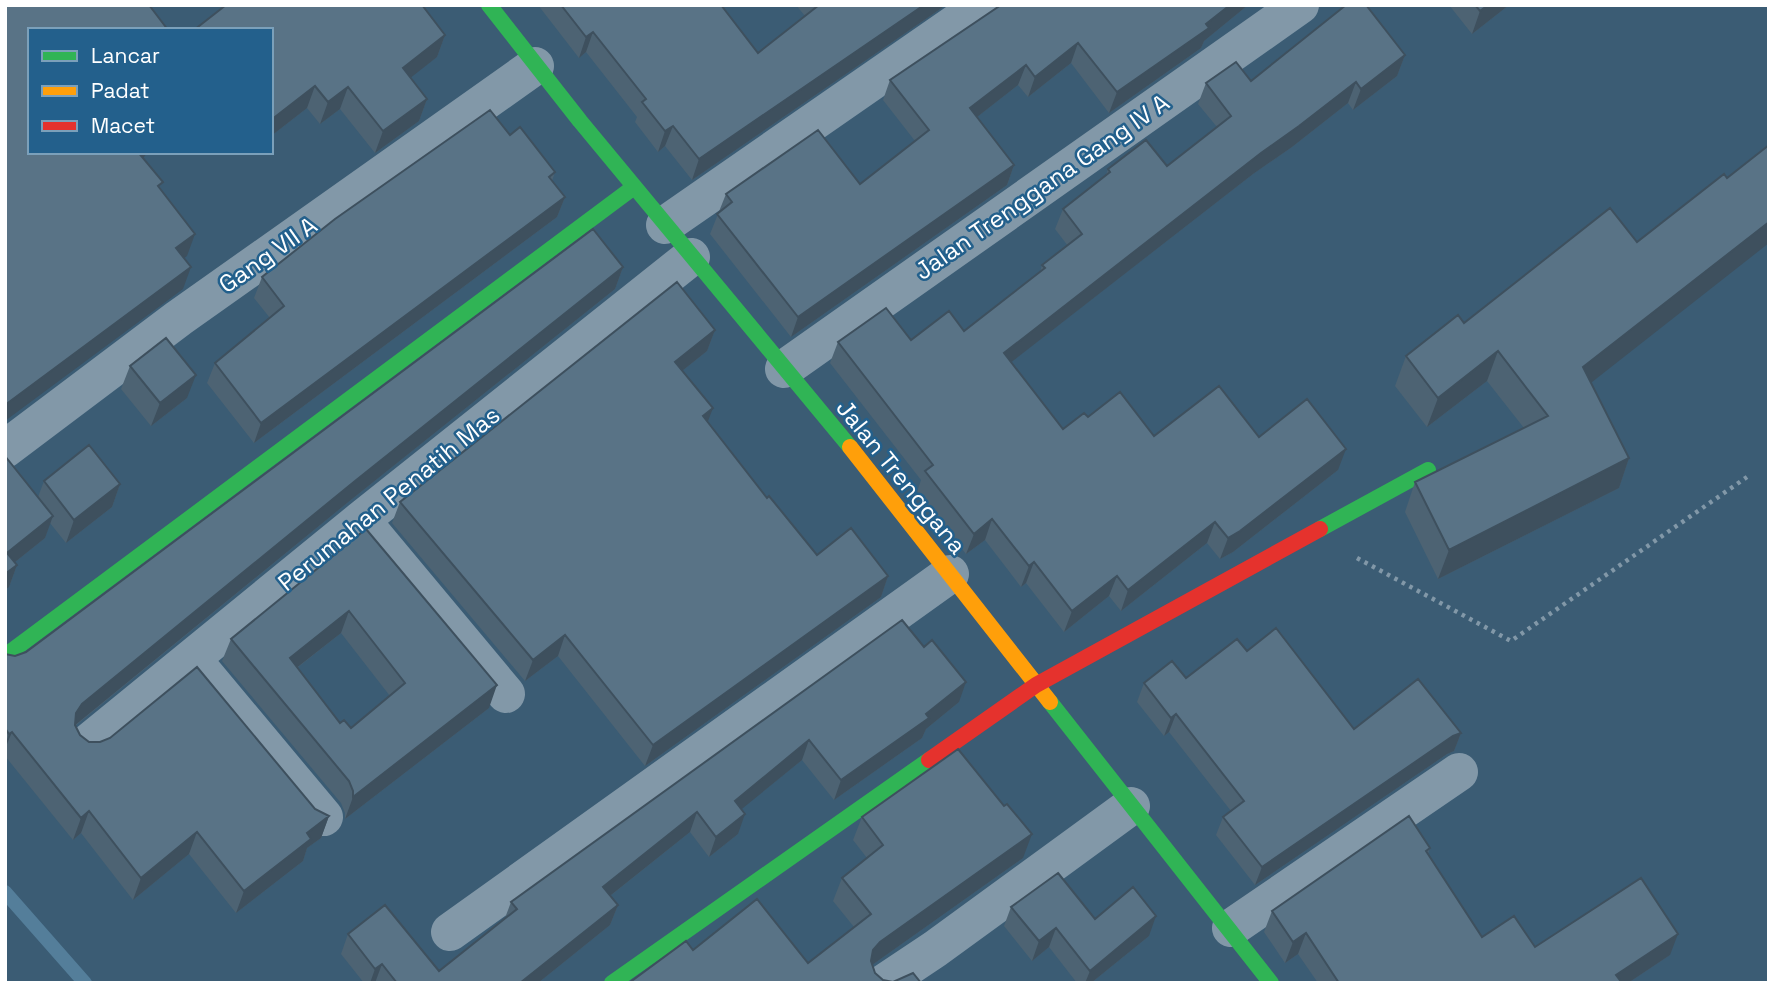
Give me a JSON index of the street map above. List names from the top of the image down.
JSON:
{
  "streets": {
    "street": [
      "Jalan Trenggana Gang IV A",
      "Gang VII A",
      "Jalan Trenggana",
      "Perumahan Penatih Mas"
    ]
  },
  "crossings": [
    ["Jalan Trenggana Gang IV A", "Jalan Trenggana"],
    ["Gang VII A", "Jalan Trenggana"],
    ["Jalan Trenggana", "Perumahan Penatih Mas"]
  ],
  "legend": ["Lancar", "Padat", "Macet"]
}
